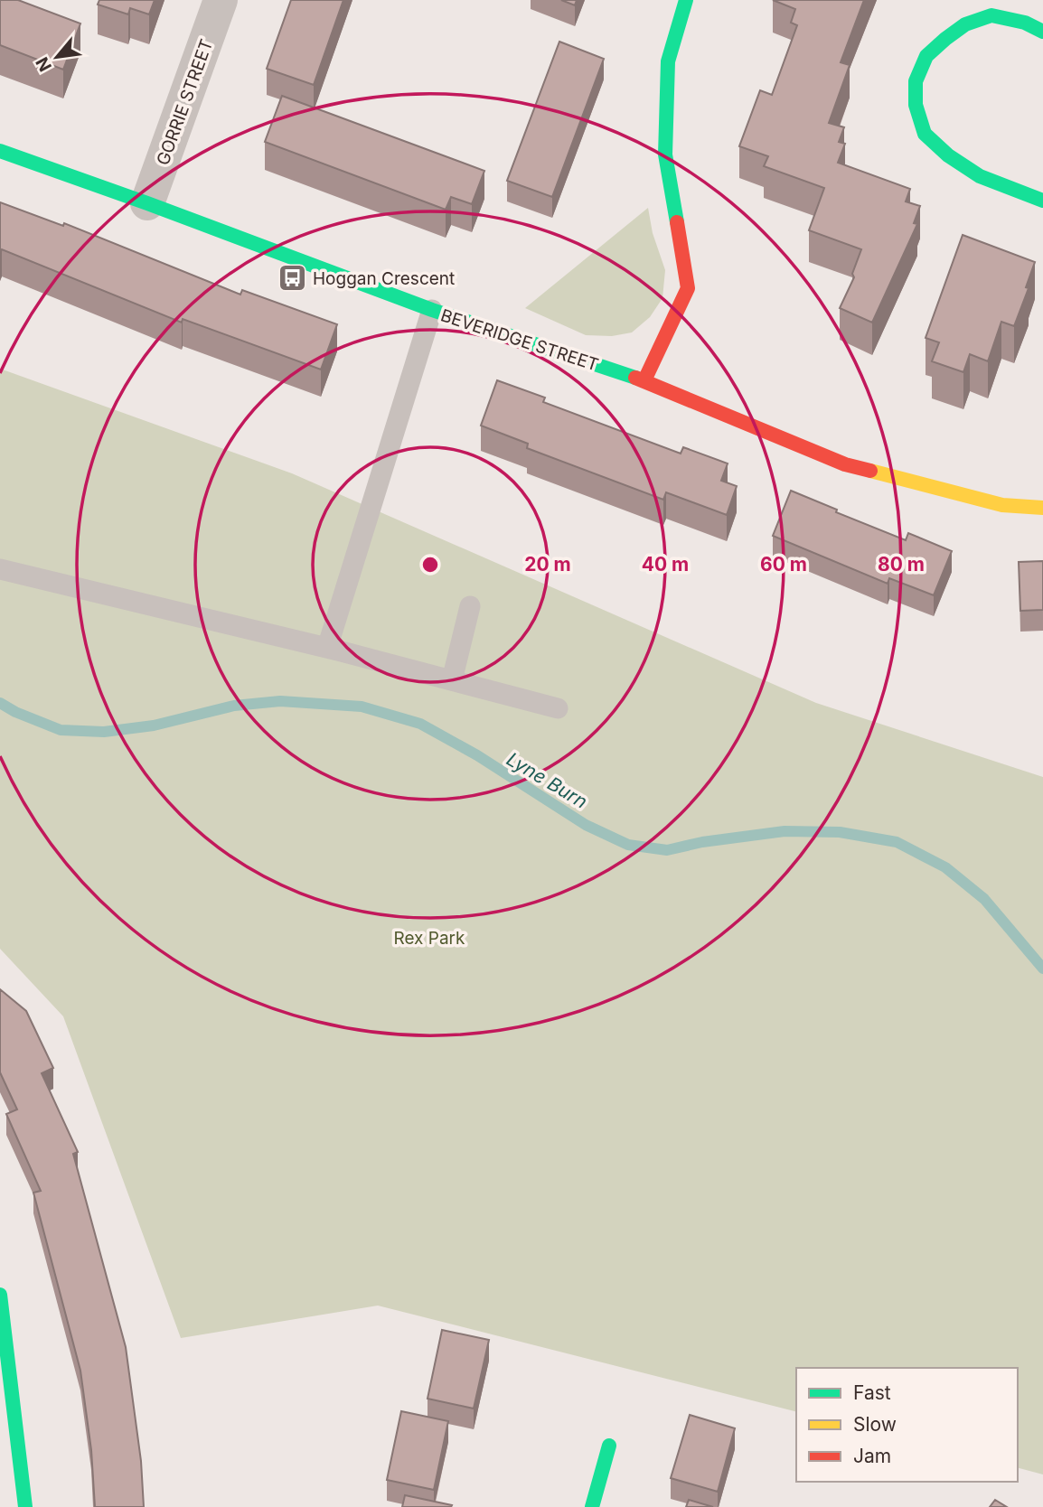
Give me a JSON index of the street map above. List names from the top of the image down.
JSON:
{
  "streets": {
    "street": ["GORRIE STREET", "BEVERIDGE STREET"]
  },
  "crossings": [
    ["GORRIE STREET", "BEVERIDGE STREET"]
  ],
  "water": ["Lyne Burn"],
  "parks": ["Rex Park"],
  "places": {
    "bus stop": ["Hoggan Crescent"]
  },
  "legend": ["Fast", "Slow", "Jam"],
  "north": "bottom left",
  "rings": [
    "20 m",
    "40 m",
    "60 m",
    "80 m"
  ]
}
